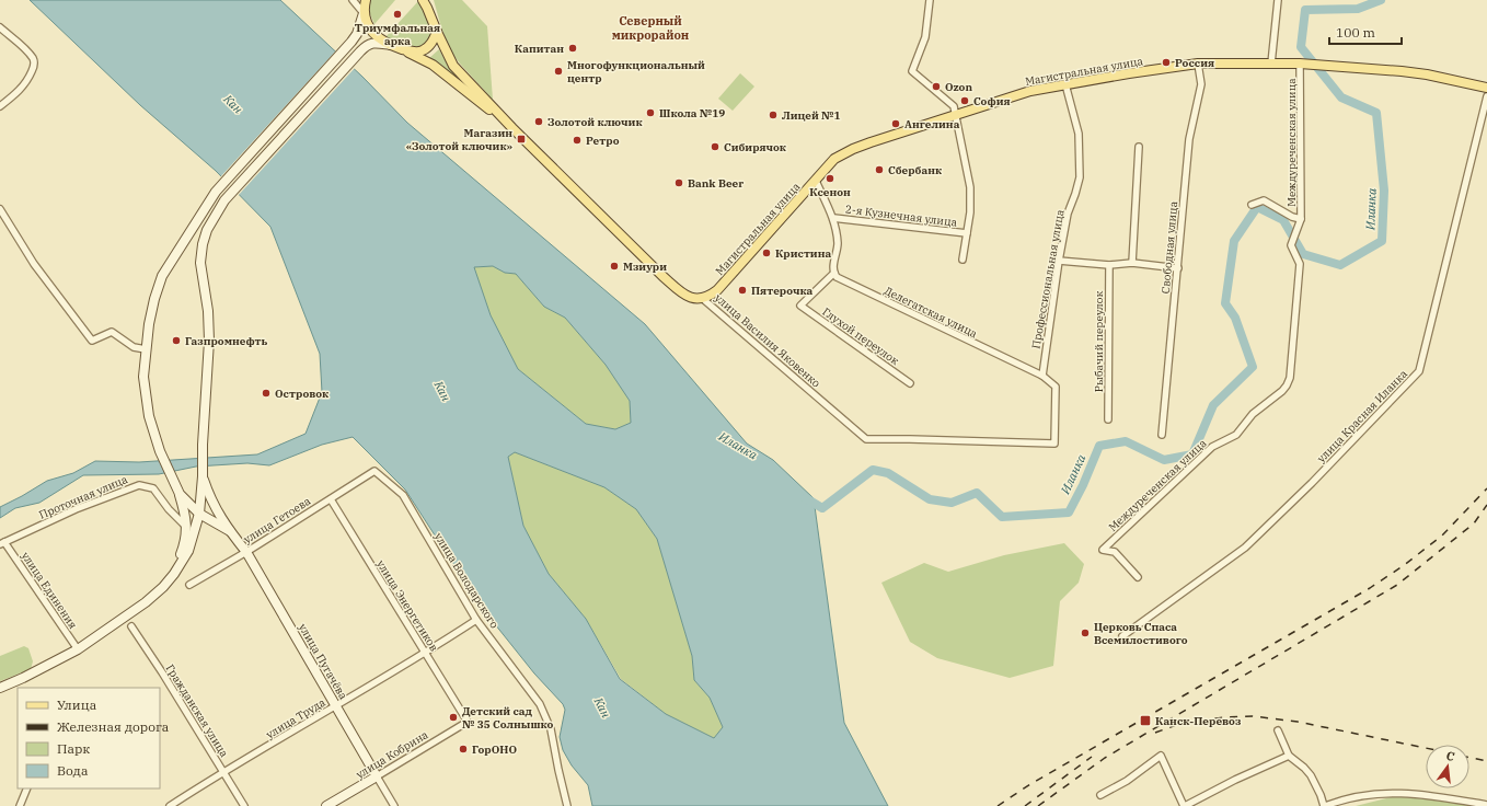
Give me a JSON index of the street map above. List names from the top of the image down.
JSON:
{
  "streets": {
    "main road": [
      "Магистральная улица",
      "улица Василия Яковенко",
      "улица Пугачёва",
      "улица Кобрина"
    ],
    "street": [
      "Междуреченская улица",
      "2-я Кузнечная улица",
      "Свободная улица",
      "Профессиональная улица",
      "Делегатская улица",
      "Глухой переулок",
      "Рыбачий переулок",
      "улица Красная Иланка",
      "Проточная улица",
      "улица Гетоева",
      "улица Володарского",
      "улица Единения",
      "улица Энергетиков",
      "Гражданская улица",
      "улица Труда"
    ]
  },
  "crossings": [
    ["Магистральная улица", "Междуреченская улица"],
    ["Магистральная улица", "Свободная улица"],
    ["Магистральная улица", "Профессиональная улица"],
    ["Магистральная улица", "улица Василия Яковенко"],
    ["Профессиональная улица", "Делегатская улица"],
    ["Делегатская улица", "Глухой переулок"],
    ["Делегатская улица", "улица Василия Яковенко"],
    ["Проточная улица", "улица Единения"],
    ["улица Гетоева", "улица Володарского"],
    ["улица Гетоева", "улица Энергетиков"],
    ["улица Гетоева", "улица Пугачёва"],
    ["улица Володарского", "улица Труда"],
    ["улица Энергетиков", "улица Труда"],
    ["улица Энергетиков", "улица Кобрина"],
    ["улица Пугачёва", "улица Труда"],
    ["улица Пугачёва", "улица Кобрина"],
    ["Гражданская улица", "улица Труда"]
  ],
  "districts": ["Северный микрорайон"],
  "water": ["Кан", "Иланка"],
  "places": {
    "other": [
      "Триумфальная арка",
      "Капитан",
      "Россия",
      "Многофункциональный центр",
      "Ozon",
      "София",
      "Школа №19",
      "Лицей №1",
      "Золотой ключик",
      "Ангелина",
      "Ретро",
      "Сибирячок",
      "Сбербанк",
      "Ксенон",
      "Bank Beer",
      "Кристина",
      "Мзиури",
      "Пятерочка",
      "Газпромнефть",
      "Островок",
      "Церковь Спаса Всемилостивого",
      "Детский сад № 35 Солнышко",
      "ГорОНО"
    ],
    "transit": ["Магазин «Золотой ключик»", "Канск-Перевоз"]
  },
  "legend": [
    "Улица",
    "Железная дорога",
    "Парк",
    "Вода"
  ],
  "scale_bar": "100 m",
  "north": "top"
}
